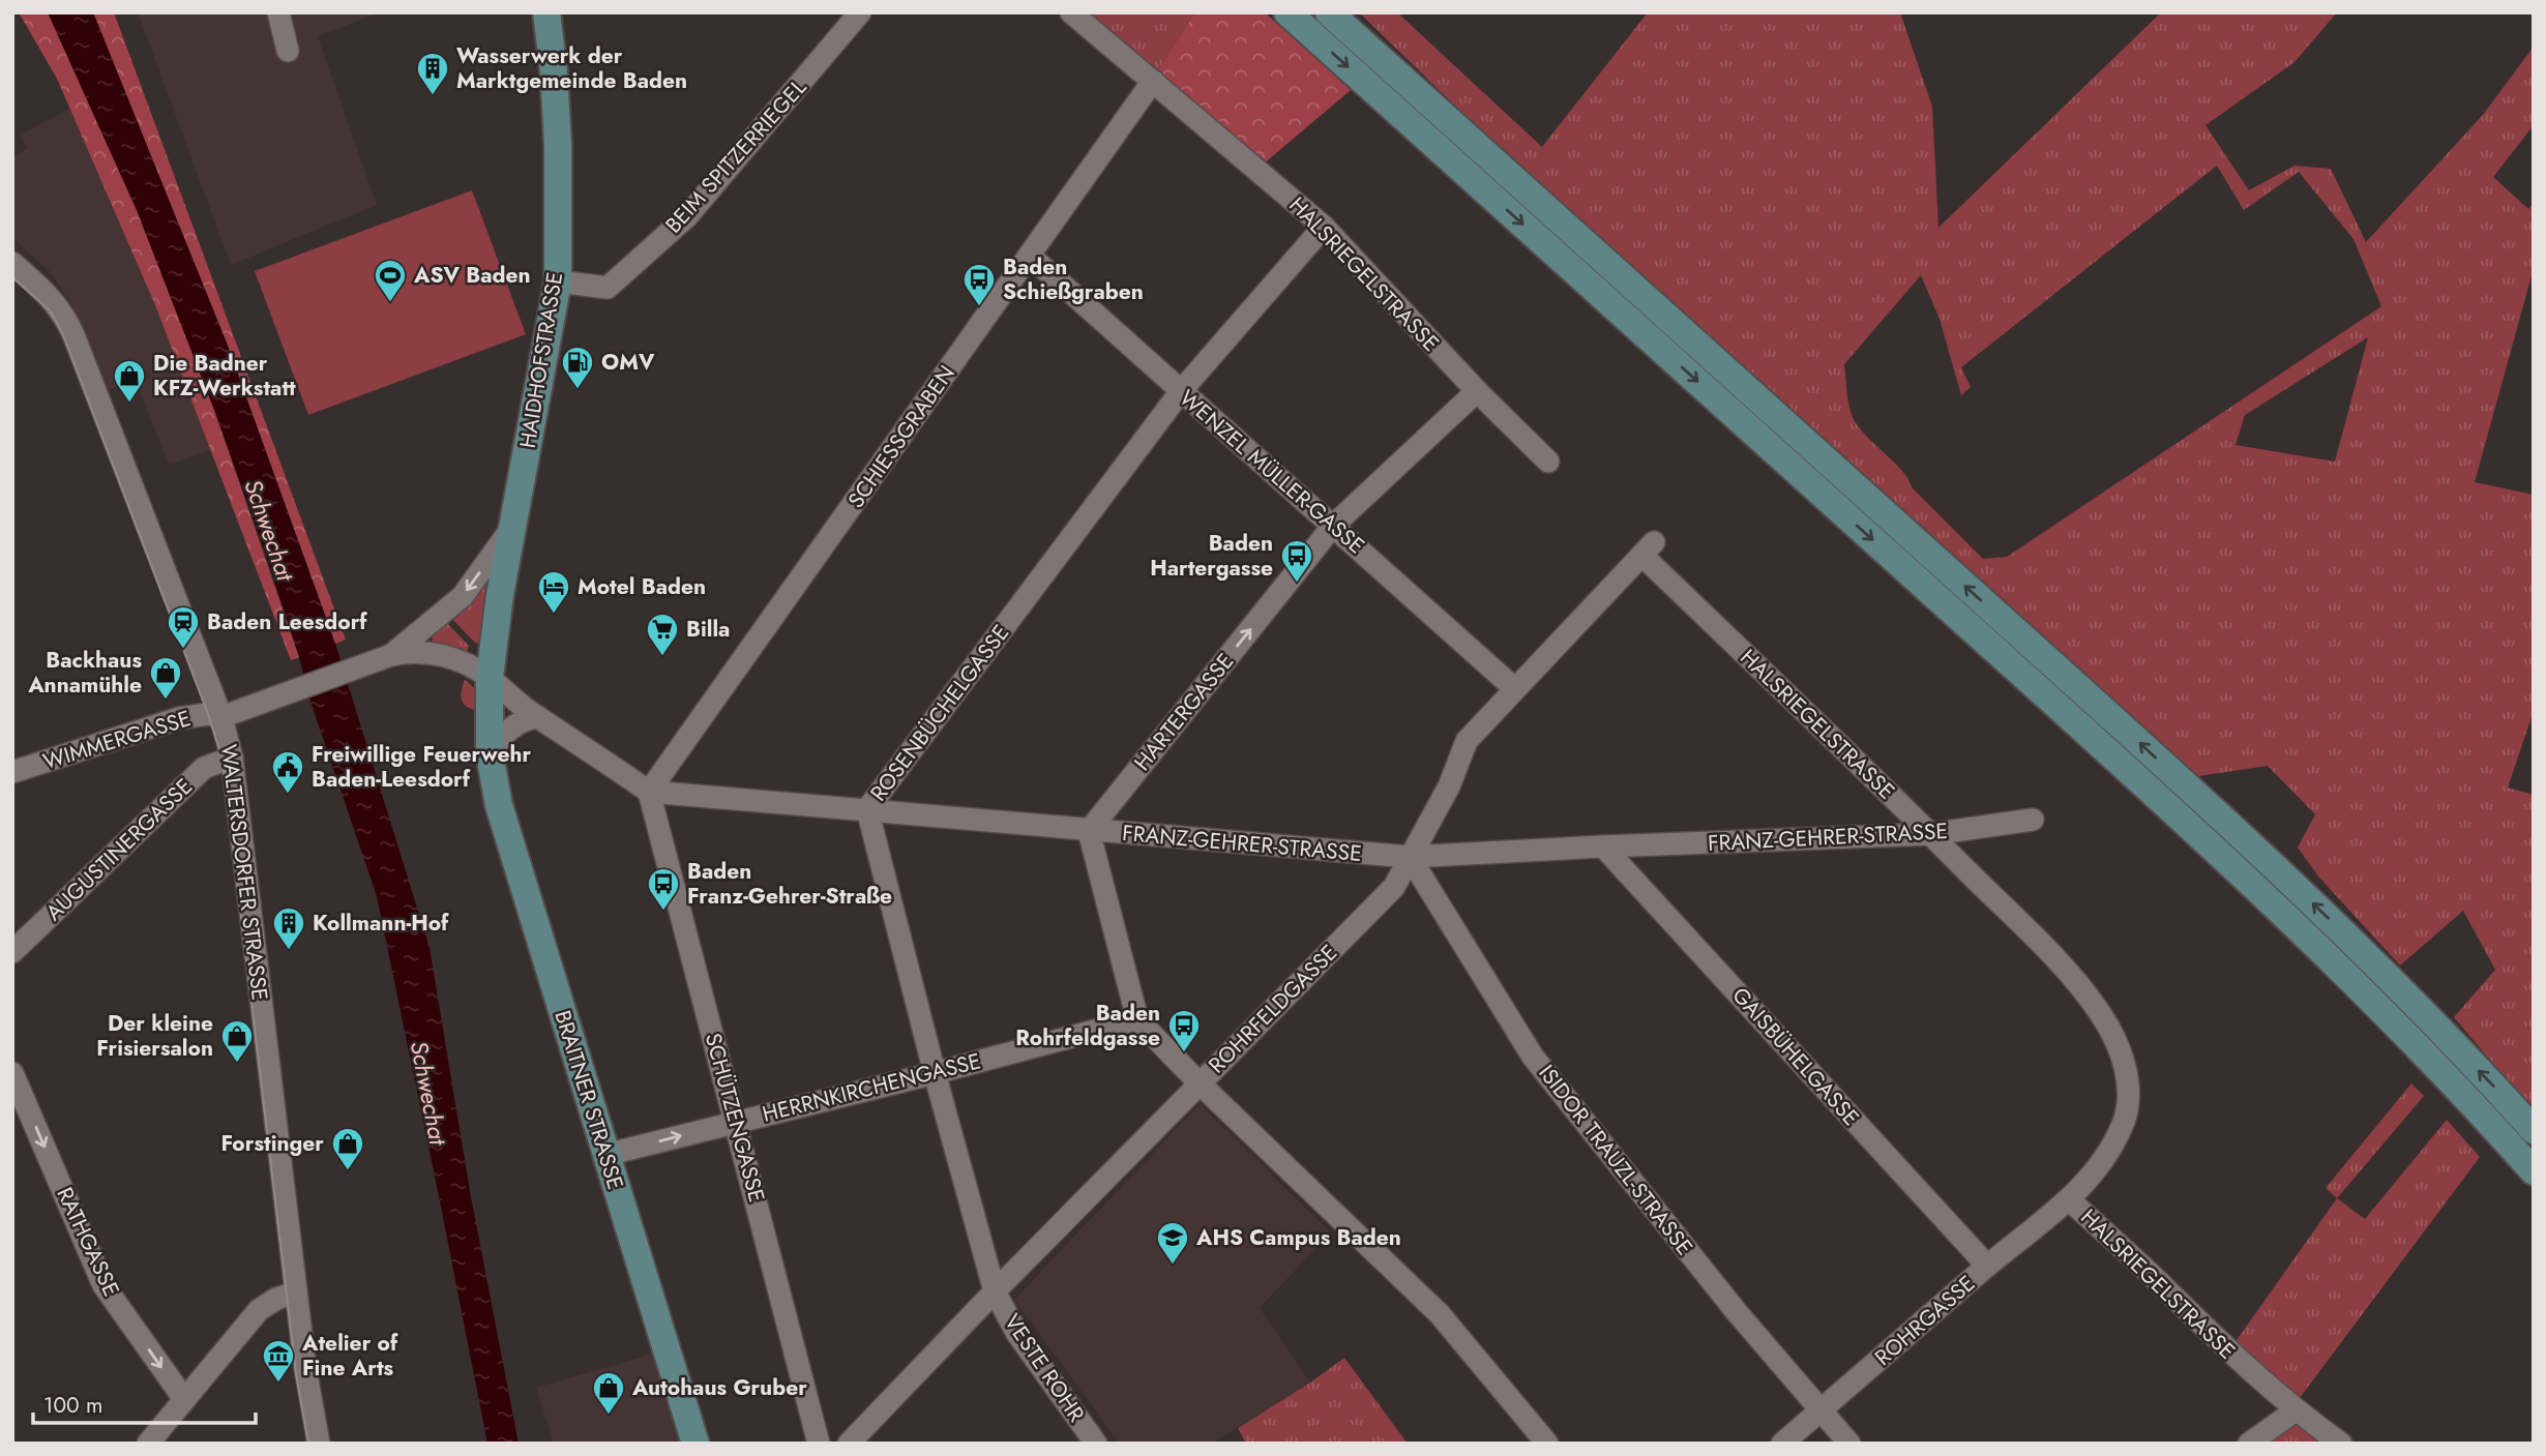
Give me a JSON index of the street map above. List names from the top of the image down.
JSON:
{
  "streets": {
    "main road": ["HAIDHOFSTRASSE", "BRAITNER STRASSE"],
    "street": [
      "BEIM SPITZERRIEGEL",
      "HALSRIEGELSTRASSE",
      "SCHIESSGRABEN",
      "WENZEL MÜLLER-GASSE",
      "HARTERGASSE",
      "ROSENBÜCHELGASSE",
      "WIMMERGASSE",
      "FRANZ-GEHRER-STRASSE",
      "AUGUSTINERGASSE",
      "WALTERSDORFER STRASSE",
      "ROHRFELDGASSE",
      "GAISBÜHELGASSE",
      "HERRNKIRCHENGASSE",
      "SCHÜTZENGASSE",
      "ISIDOR TRAUZL-STRASSE",
      "RATHGASSE",
      "ROHRGASSE",
      "VESTE ROHR"
    ]
  },
  "crossings": [
    ["BEIM SPITZERRIEGEL", "HAIDHOFSTRASSE"],
    ["HALSRIEGELSTRASSE", "SCHIESSGRABEN"],
    ["HALSRIEGELSTRASSE", "HARTERGASSE"],
    ["HALSRIEGELSTRASSE", "ROSENBÜCHELGASSE"],
    ["HALSRIEGELSTRASSE", "FRANZ-GEHRER-STRASSE"],
    ["HALSRIEGELSTRASSE", "ROHRFELDGASSE"],
    ["HALSRIEGELSTRASSE", "ROHRGASSE"],
    ["HAIDHOFSTRASSE", "BRAITNER STRASSE"],
    ["SCHIESSGRABEN", "WENZEL MÜLLER-GASSE"],
    ["SCHIESSGRABEN", "FRANZ-GEHRER-STRASSE"],
    ["SCHIESSGRABEN", "SCHÜTZENGASSE"],
    ["WENZEL MÜLLER-GASSE", "HARTERGASSE"],
    ["WENZEL MÜLLER-GASSE", "ROSENBÜCHELGASSE"],
    ["WENZEL MÜLLER-GASSE", "ROHRFELDGASSE"],
    ["HARTERGASSE", "FRANZ-GEHRER-STRASSE"],
    ["ROSENBÜCHELGASSE", "FRANZ-GEHRER-STRASSE"],
    ["ROSENBÜCHELGASSE", "ROHRFELDGASSE"],
    ["ROSENBÜCHELGASSE", "HERRNKIRCHENGASSE"],
    ["ROSENBÜCHELGASSE", "VESTE ROHR"],
    ["WIMMERGASSE", "WALTERSDORFER STRASSE"],
    ["FRANZ-GEHRER-STRASSE", "ROHRFELDGASSE"],
    ["FRANZ-GEHRER-STRASSE", "GAISBÜHELGASSE"],
    ["FRANZ-GEHRER-STRASSE", "SCHÜTZENGASSE"],
    ["FRANZ-GEHRER-STRASSE", "ISIDOR TRAUZL-STRASSE"],
    ["AUGUSTINERGASSE", "WALTERSDORFER STRASSE"],
    ["ROHRFELDGASSE", "ISIDOR TRAUZL-STRASSE"],
    ["ROHRFELDGASSE", "VESTE ROHR"],
    ["GAISBÜHELGASSE", "ROHRGASSE"],
    ["HERRNKIRCHENGASSE", "BRAITNER STRASSE"],
    ["HERRNKIRCHENGASSE", "SCHÜTZENGASSE"],
    ["ISIDOR TRAUZL-STRASSE", "ROHRGASSE"]
  ],
  "one_way": ["HARTERGASSE", "RATHGASSE"],
  "water": ["Schwechat"],
  "places": {
    "building": ["Wasserwerk der Marktgemeinde Baden", "Kollmann-Hof"],
    "sports": ["ASV Baden"],
    "bus stop": [
      "Baden Schießgraben",
      "Baden Hartergasse",
      "Baden Franz-Gehrer-Straße",
      "Baden Rohrfeldgasse"
    ],
    "fuel station": ["OMV"],
    "shop": [
      "Die Badner KFZ-Werkstatt",
      "Backhaus Annamühle",
      "Der kleine Frisiersalon",
      "Forstinger",
      "Autohaus Gruber"
    ],
    "hotel": ["Motel Baden"],
    "station": ["Baden Leesdorf"],
    "supermarket": ["Billa"],
    "public building": ["Freiwillige Feuerwehr Baden-Leesdorf"],
    "school or university": ["AHS Campus Baden"],
    "museum": ["Atelier of Fine Arts"]
  },
  "scale_bar": "100 m"
}
